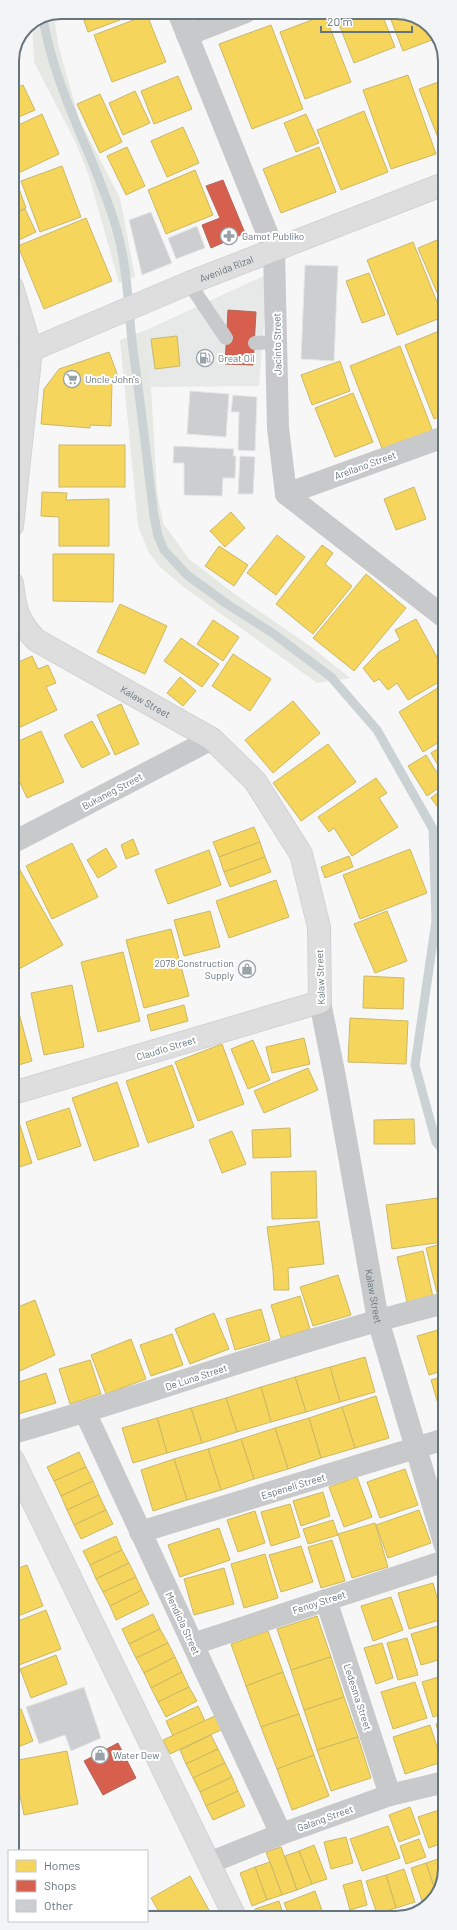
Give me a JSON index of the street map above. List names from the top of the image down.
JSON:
{
  "streets": {
    "main road": ["Avenida Rizal", "Kalaw Street", "Claudio Street"],
    "street": [
      "Jacinto Street",
      "Arellano Street",
      "Bukaneg Street",
      "De Luna Street",
      "Espeneli Street",
      "Fenoy Street",
      "Mendiola Street",
      "Ledesma Street",
      "Galang Street"
    ]
  },
  "crossings": [
    ["Avenida Rizal", "Jacinto Street"],
    ["Jacinto Street", "Arellano Street"],
    ["Kalaw Street", "Bukaneg Street"],
    ["Kalaw Street", "Claudio Street"],
    ["Kalaw Street", "De Luna Street"],
    ["Kalaw Street", "Espeneli Street"],
    ["De Luna Street", "Mendiola Street"],
    ["Espeneli Street", "Mendiola Street"],
    ["Fenoy Street", "Mendiola Street"],
    ["Fenoy Street", "Ledesma Street"],
    ["Mendiola Street", "Galang Street"],
    ["Ledesma Street", "Galang Street"]
  ],
  "places": {
    "pharmacy": ["Gamot Publiko"],
    "fuel station": ["Great Oil"],
    "supermarket": ["Uncle John's"],
    "shop": ["2078 Construction Supply", "Water Dew"]
  },
  "legend": ["Homes", "Shops", "Other"],
  "scale_bar": "20 m"
}
